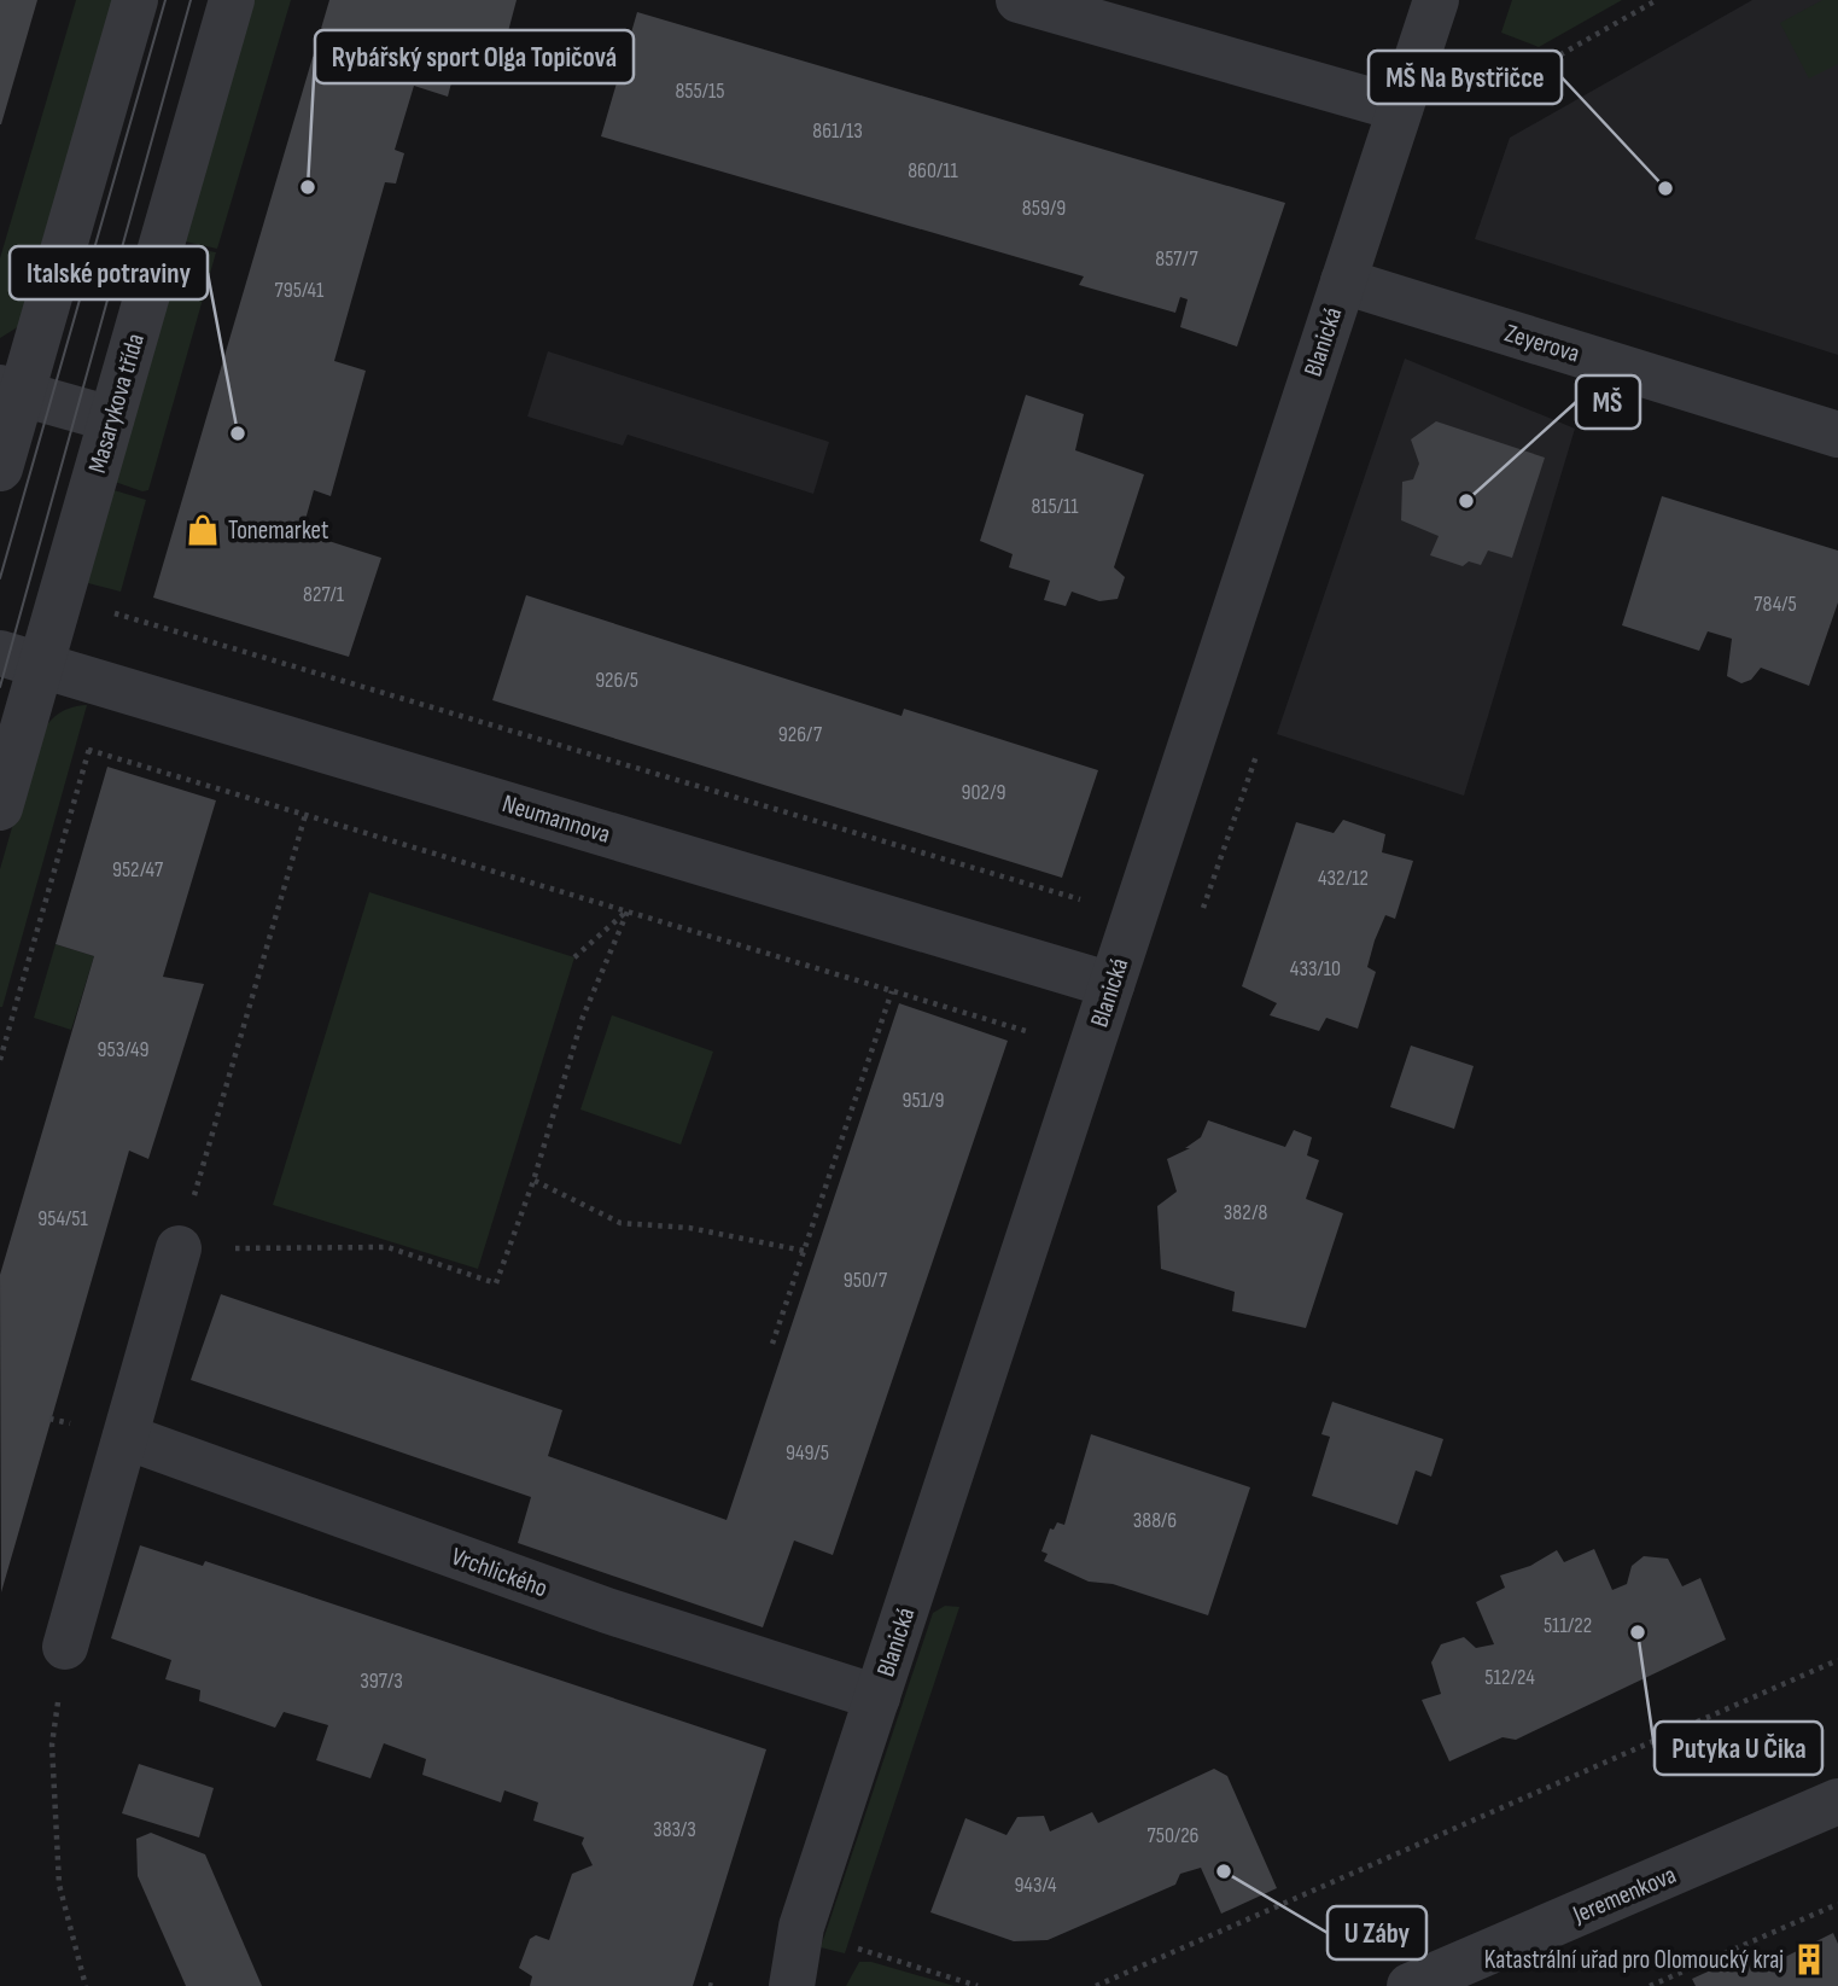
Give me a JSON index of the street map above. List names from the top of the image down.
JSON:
{
  "streets": {
    "street": [
      "Blanická",
      "Zeyerova",
      "Masarykova třída",
      "Neumannova",
      "Vrchlického",
      "Jeremenkova"
    ]
  },
  "crossings": [
    ["Blanická", "Zeyerova"],
    ["Blanická", "Neumannova"],
    ["Blanická", "Vrchlického"],
    ["Masarykova třída", "Neumannova"]
  ],
  "places": {
    "other": [
      "Rybářský sport Olga Topičová",
      "MŠ Na Bystřičce",
      "Italské potraviny",
      "MŠ",
      "Putyka U Čika",
      "U Záby"
    ],
    "shop": ["Tonemarket"],
    "building": ["Katastrální uřad pro Olomoucký kraj"]
  },
  "house_numbers": [
    "855/15",
    "861/13",
    "860/11",
    "859/9",
    "857/7",
    "795/41",
    "815/11",
    "827/1",
    "784/5",
    "926/5",
    "926/7",
    "902/9",
    "952/47",
    "432/12",
    "433/10",
    "953/49",
    "951/9",
    "382/8",
    "954/51",
    "950/7",
    "949/5",
    "388/6",
    "511/22",
    "512/24",
    "397/3",
    "383/3",
    "750/26",
    "943/4"
  ]
}
